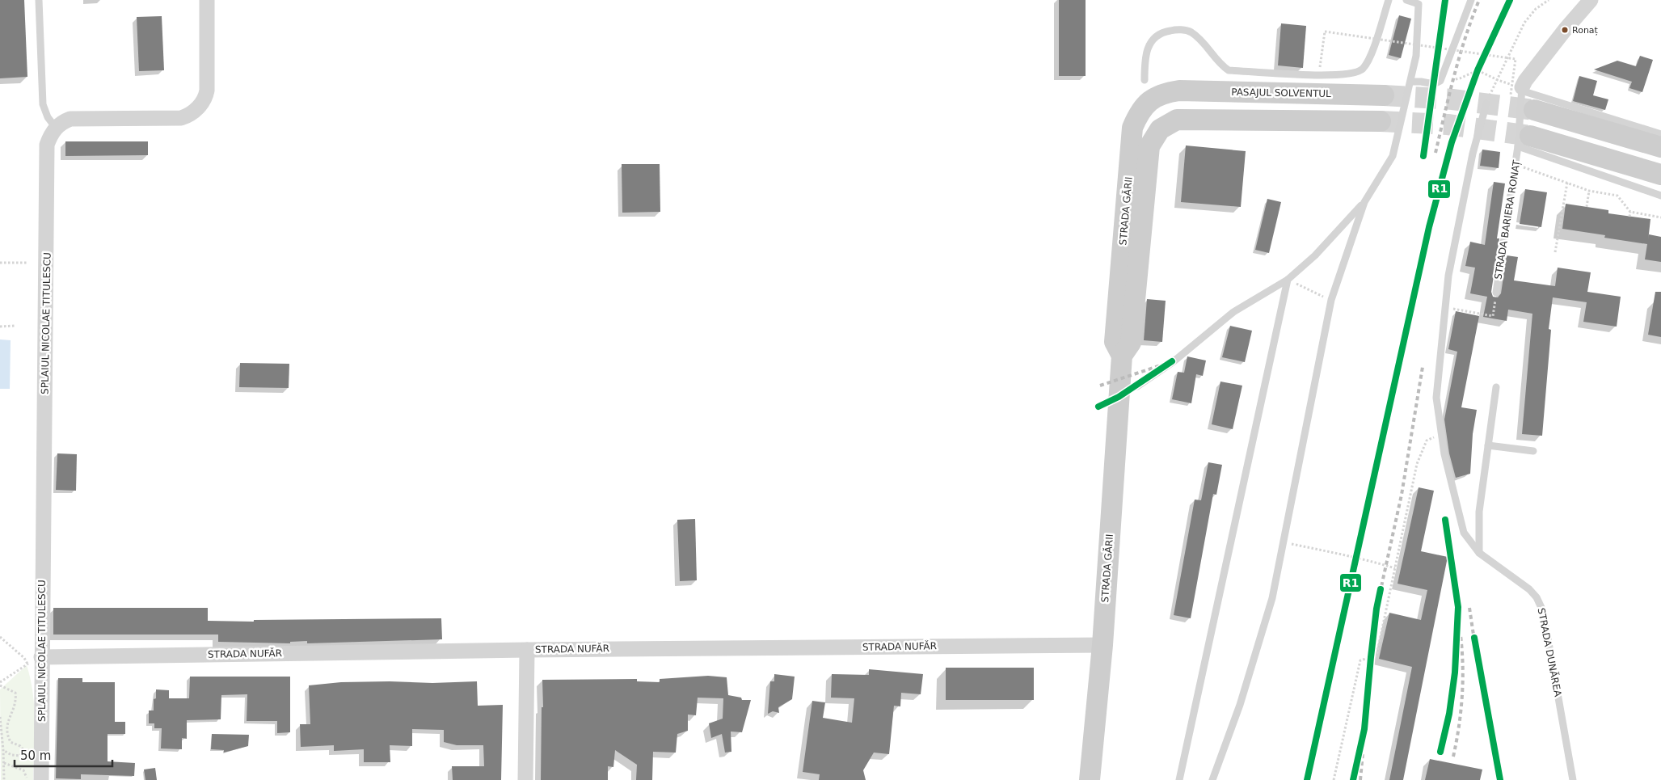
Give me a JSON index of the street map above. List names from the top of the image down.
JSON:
{
  "streets": {
    "main road": ["PASAJUL SOLVENTUL", "STRADA GĂRII"],
    "street": ["SPLAIUL NICOLAE TITULESCU", "STRADA NUFĂR"],
    "lane": ["STRADA BARIERA RONAȚ", "STRADA DUNĂREA"]
  },
  "crossings": [
    ["PASAJUL SOLVENTUL", "STRADA GĂRII"],
    ["STRADA GĂRII", "STRADA NUFĂR"],
    ["SPLAIUL NICOLAE TITULESCU", "STRADA NUFĂR"]
  ],
  "places": ["Ronaț"],
  "lines": ["transit line R1"],
  "scale_bar": "50 m"
}
